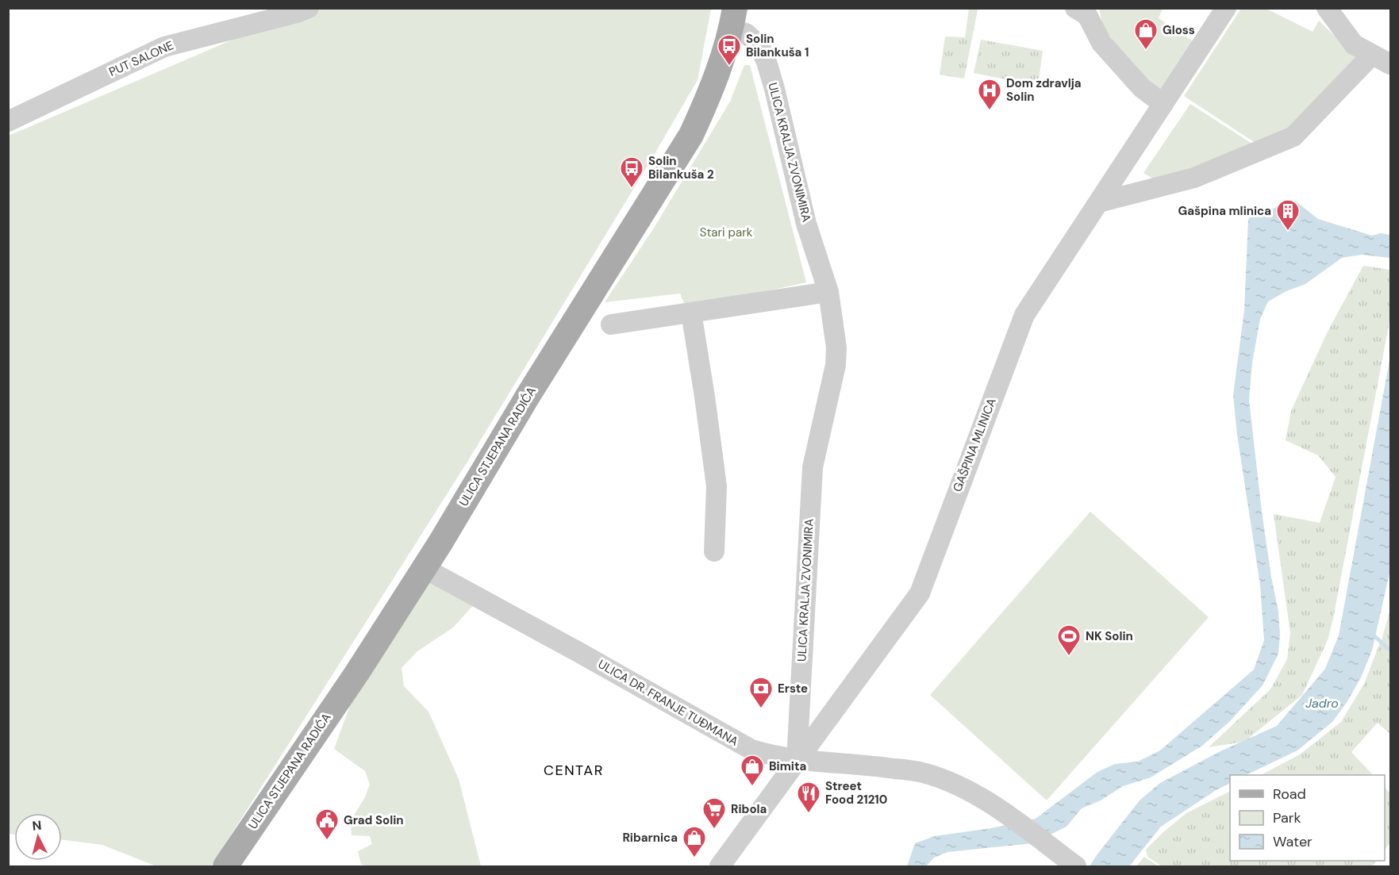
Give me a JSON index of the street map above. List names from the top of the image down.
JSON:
{
  "streets": {
    "main road": ["ULICA STJEPANA RADIĆA"],
    "street": [
      "PUT SALONE",
      "ULICA KRALJA ZVONIMIRA",
      "GAŠPINA MLINICA",
      "ULICA DR. FRANJE TUĐMANA"
    ]
  },
  "crossings": [
    ["ULICA KRALJA ZVONIMIRA", "GAŠPINA MLINICA"],
    ["ULICA KRALJA ZVONIMIRA", "ULICA STJEPANA RADIĆA"],
    ["ULICA KRALJA ZVONIMIRA", "ULICA DR. FRANJE TUĐMANA"],
    ["GAŠPINA MLINICA", "ULICA DR. FRANJE TUĐMANA"],
    ["ULICA STJEPANA RADIĆA", "ULICA DR. FRANJE TUĐMANA"]
  ],
  "districts": ["CENTAR"],
  "water": ["Jadro"],
  "parks": ["Stari park"],
  "places": {
    "shop": ["Gloss", "Bimita", "Ribarnica"],
    "bus stop": ["Solin Bilankuša 1", "Solin Bilankuša 2"],
    "hospital": ["Dom zdravlja Solin"],
    "building": ["Gašpina mlinica"],
    "sports": ["NK Solin"],
    "bank": ["Erste"],
    "restaurant": ["Street Food 21210"],
    "supermarket": ["Ribola"],
    "public building": ["Grad Solin"]
  },
  "legend": ["Road", "Park", "Water"],
  "north": "top"
}
